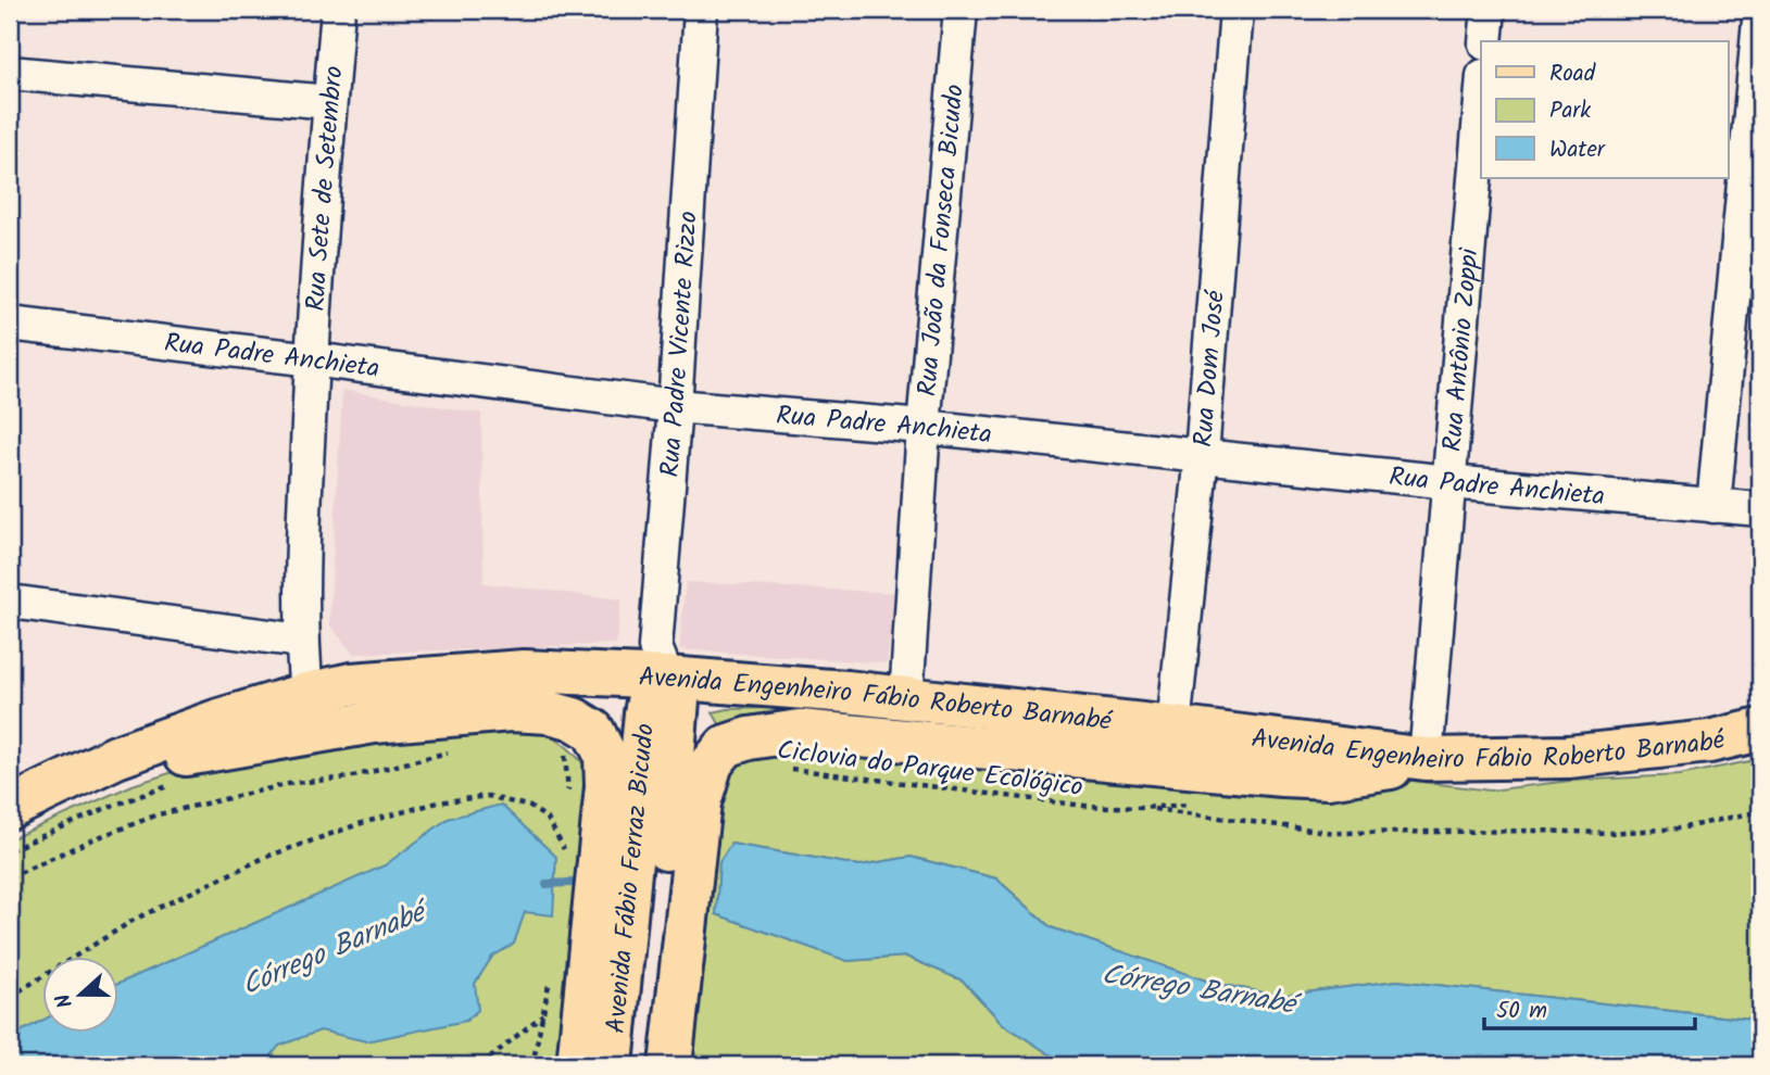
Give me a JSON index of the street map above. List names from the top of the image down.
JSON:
{
  "streets": {
    "main road": ["Avenida Engenheiro Fábio Roberto Barnabé", "Avenida Fábio Ferraz Bicudo"],
    "street": [
      "Rua Sete de Setembro",
      "Rua João da Fonseca Bicudo",
      "Rua Padre Vicente Rizzo",
      "Rua Antônio Zoppi",
      "Rua Padre Anchieta",
      "Rua Dom José"
    ],
    "path": ["Ciclovia do Parque Ecológico"]
  },
  "crossings": [
    ["Rua Sete de Setembro", "Rua Padre Anchieta"],
    ["Rua Sete de Setembro", "Avenida Engenheiro Fábio Roberto Barnabé"],
    ["Rua João da Fonseca Bicudo", "Rua Padre Anchieta"],
    ["Rua João da Fonseca Bicudo", "Avenida Engenheiro Fábio Roberto Barnabé"],
    ["Rua Padre Vicente Rizzo", "Rua Padre Anchieta"],
    ["Rua Padre Vicente Rizzo", "Avenida Engenheiro Fábio Roberto Barnabé"],
    ["Rua Padre Vicente Rizzo", "Avenida Fábio Ferraz Bicudo"],
    ["Rua Antônio Zoppi", "Rua Padre Anchieta"],
    ["Rua Antônio Zoppi", "Avenida Engenheiro Fábio Roberto Barnabé"],
    ["Rua Padre Anchieta", "Rua Dom José"],
    ["Rua Dom José", "Avenida Engenheiro Fábio Roberto Barnabé"],
    ["Avenida Engenheiro Fábio Roberto Barnabé", "Avenida Fábio Ferraz Bicudo"]
  ],
  "water": ["Córrego Barnabé"],
  "legend": ["Road", "Park", "Water"],
  "scale_bar": "50 m",
  "north": "left"
}
